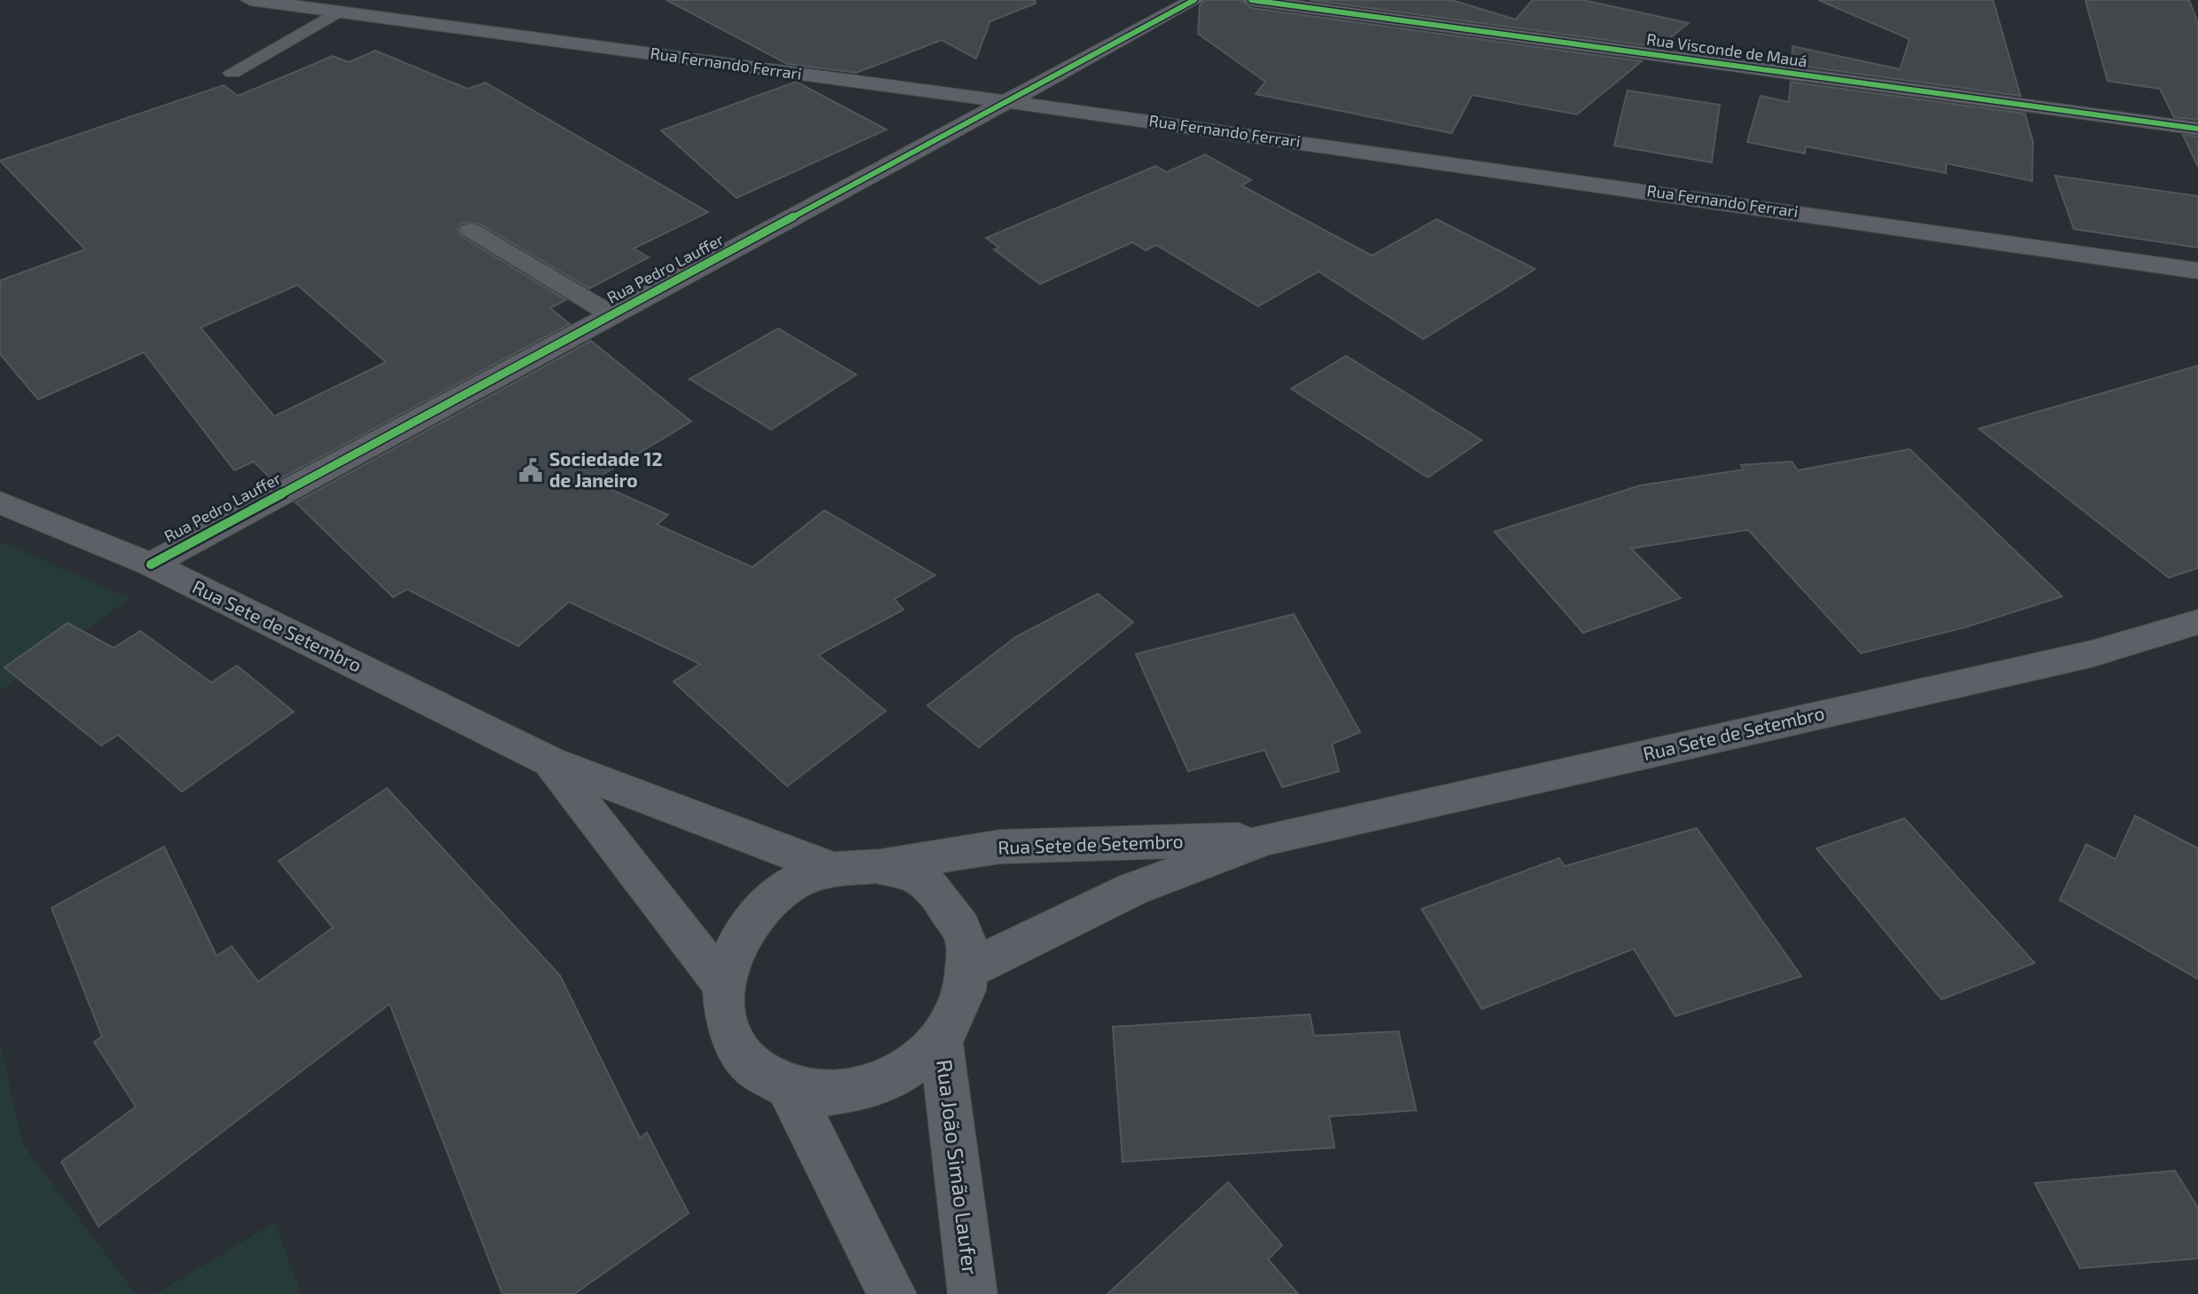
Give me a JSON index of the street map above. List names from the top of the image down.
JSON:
{
  "streets": {
    "main road": [
      "Rua Visconde de Mauá",
      "Rua Fernando Ferrari",
      "Rua Pedro Lauffer",
      "Rua Sete de Setembro",
      "Rua João Simão Laufer"
    ]
  },
  "crossings": [
    ["Rua Fernando Ferrari", "Rua Pedro Lauffer"],
    ["Rua Pedro Lauffer", "Rua Sete de Setembro"]
  ],
  "places": {
    "public building": ["Sociedade 12 de Janeiro"]
  }
}
